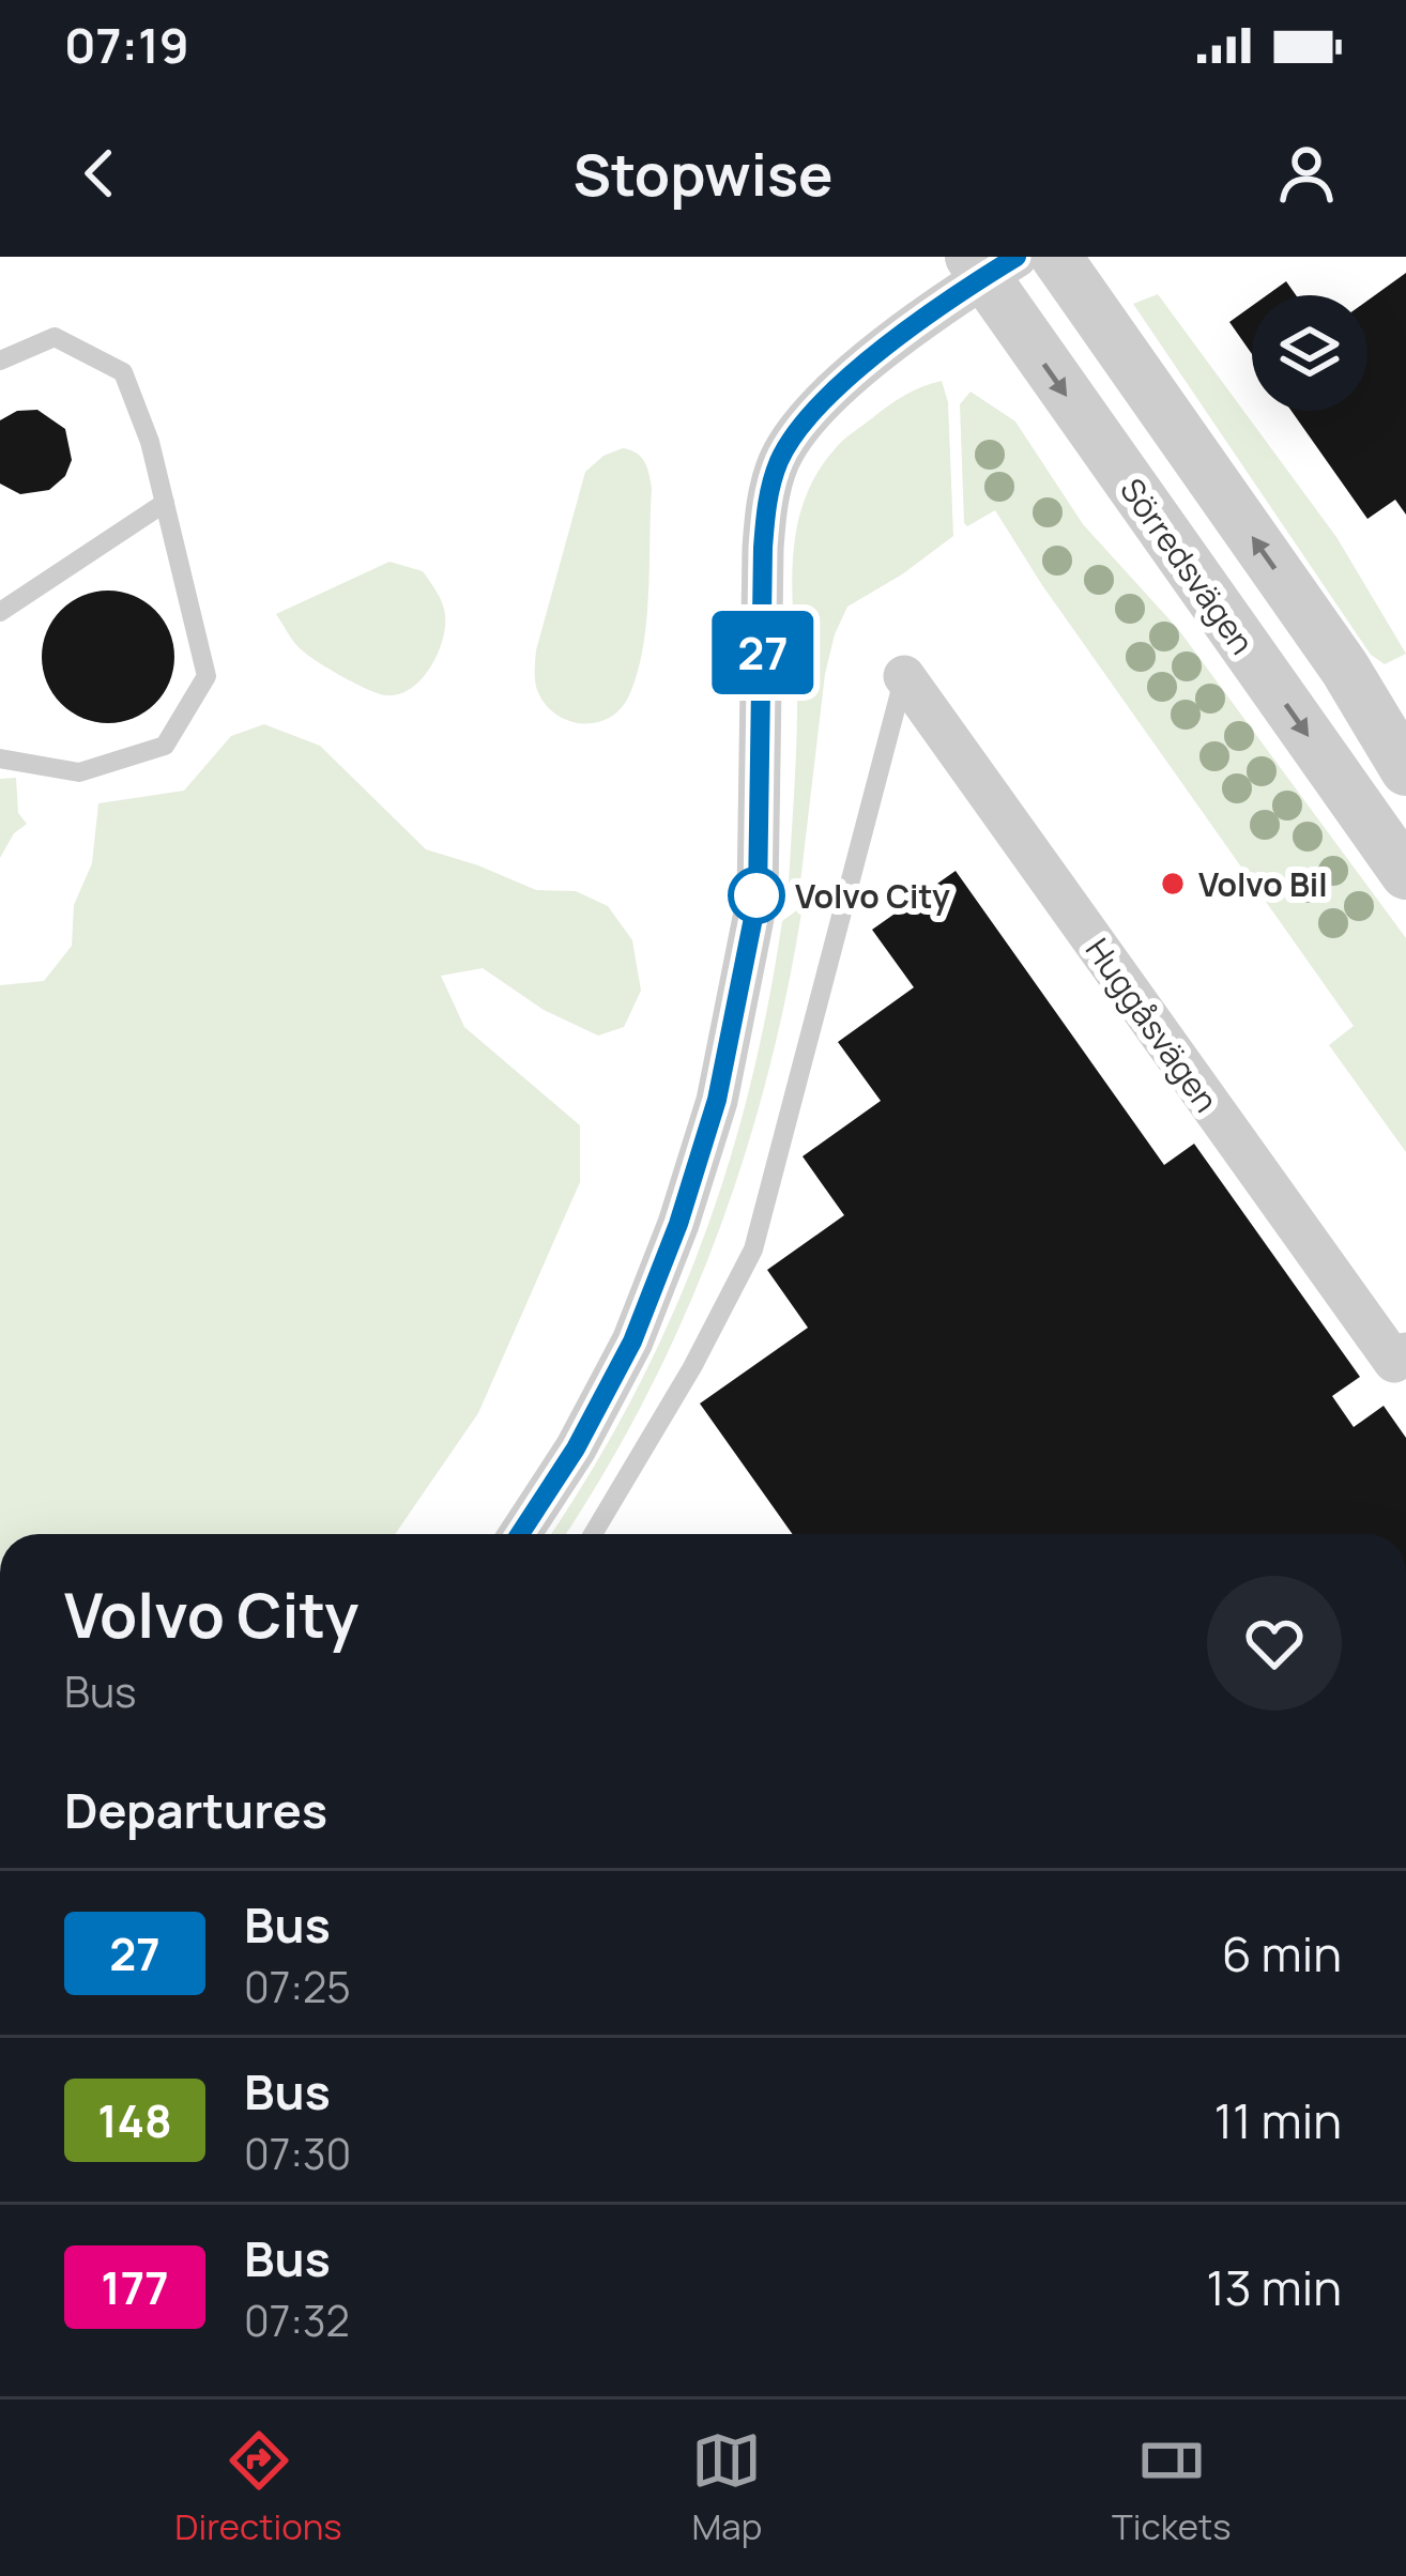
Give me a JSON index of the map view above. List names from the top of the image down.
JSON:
{
  "streets": {
    "street": ["Sörredsvägen", "Huggåsvägen"]
  },
  "places": ["Volvo Bil", "Volvo City"],
  "lines": ["bus line 27"],
  "page": {
    "status": "07:19",
    "header": "Stopwise",
    "on_map": "27",
    "heading": [
      ["Volvo City", "Bus"],
      "Departures"
    ],
    "list": [
      {
        "mark": "27",
        "name": "Bus",
        "note": "07:25",
        "value": "6 min"
      },
      {
        "mark": "148",
        "name": "Bus",
        "note": "07:30",
        "value": "11 min"
      },
      {
        "mark": "177",
        "name": "Bus",
        "note": "07:32",
        "value": "13 min"
      }
    ],
    "tabs": ["Directions", "Map", "Tickets"]
  }
}
